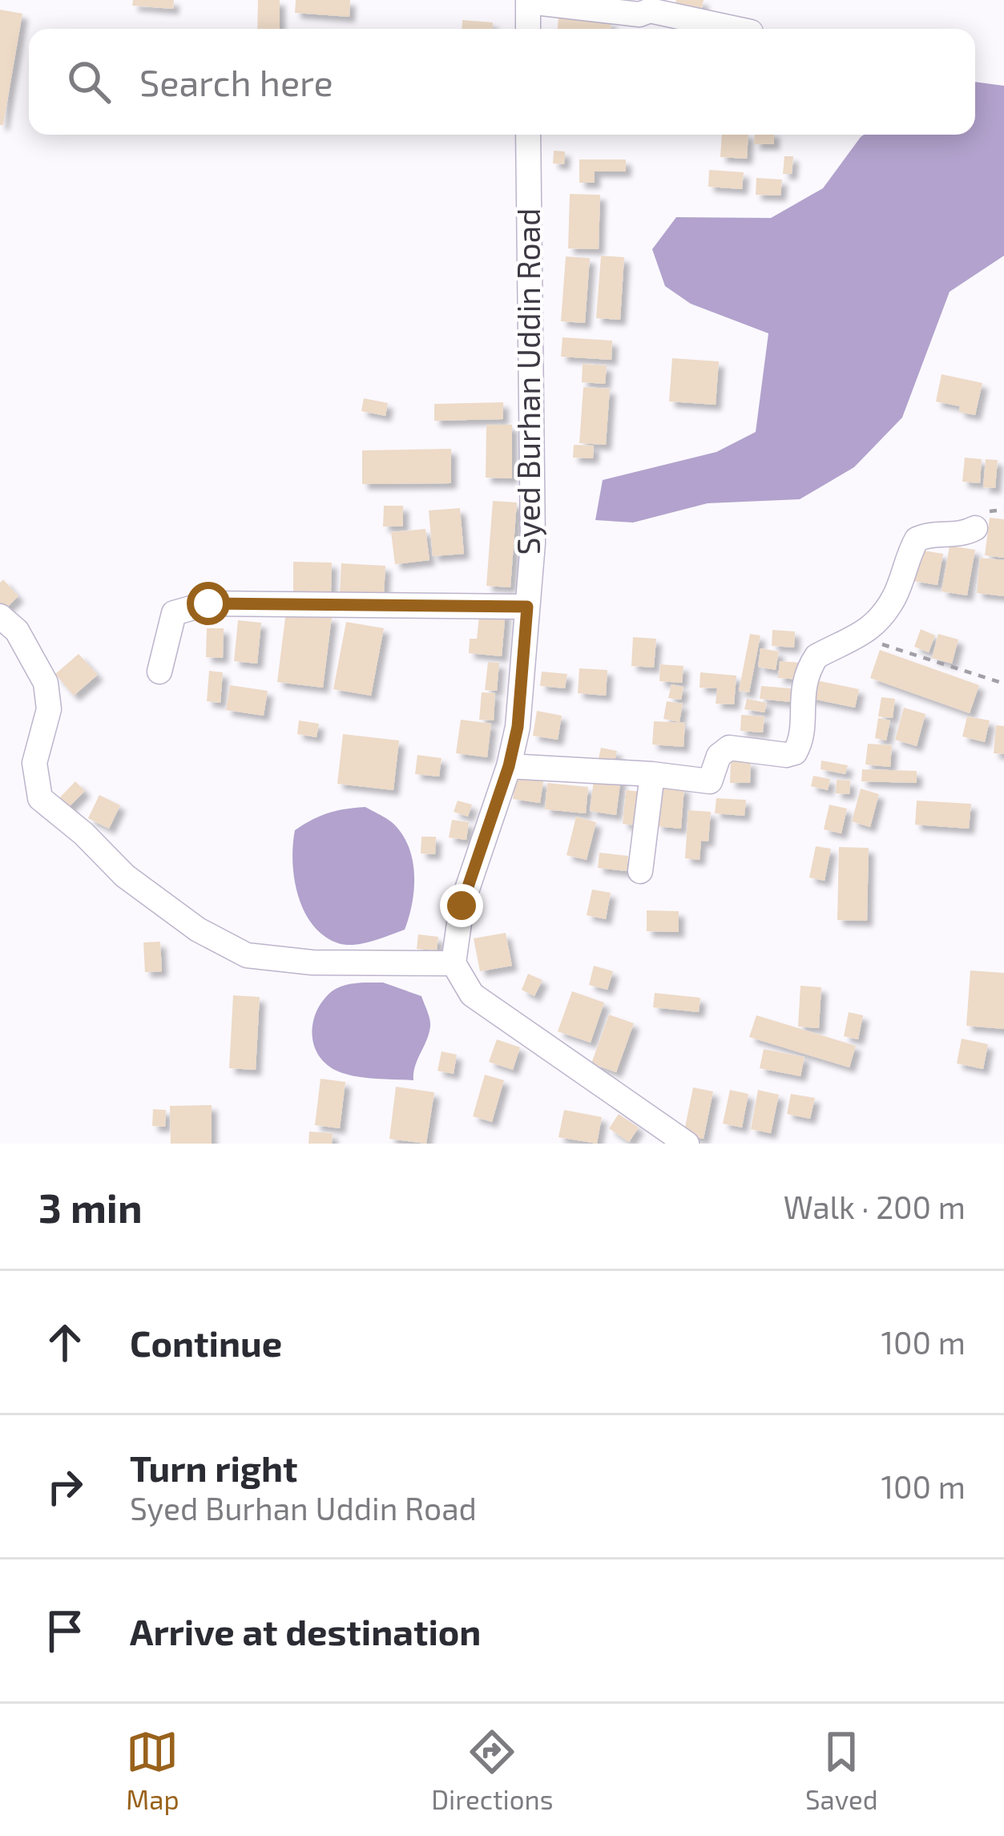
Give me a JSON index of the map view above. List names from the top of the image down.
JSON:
{
  "streets": {
    "street": ["Syed Burhan Uddin Road"]
  },
  "page": {
    "search": "Search here",
    "heading": ["3 min", "Walk · 200 m"],
    "list": [
      ["Continue", "100 m"],
      ["Turn right", "Syed Burhan Uddin Road", "100 m"],
      "Arrive at destination"
    ],
    "nav": ["Map", "Directions", "Saved"]
  }
}
